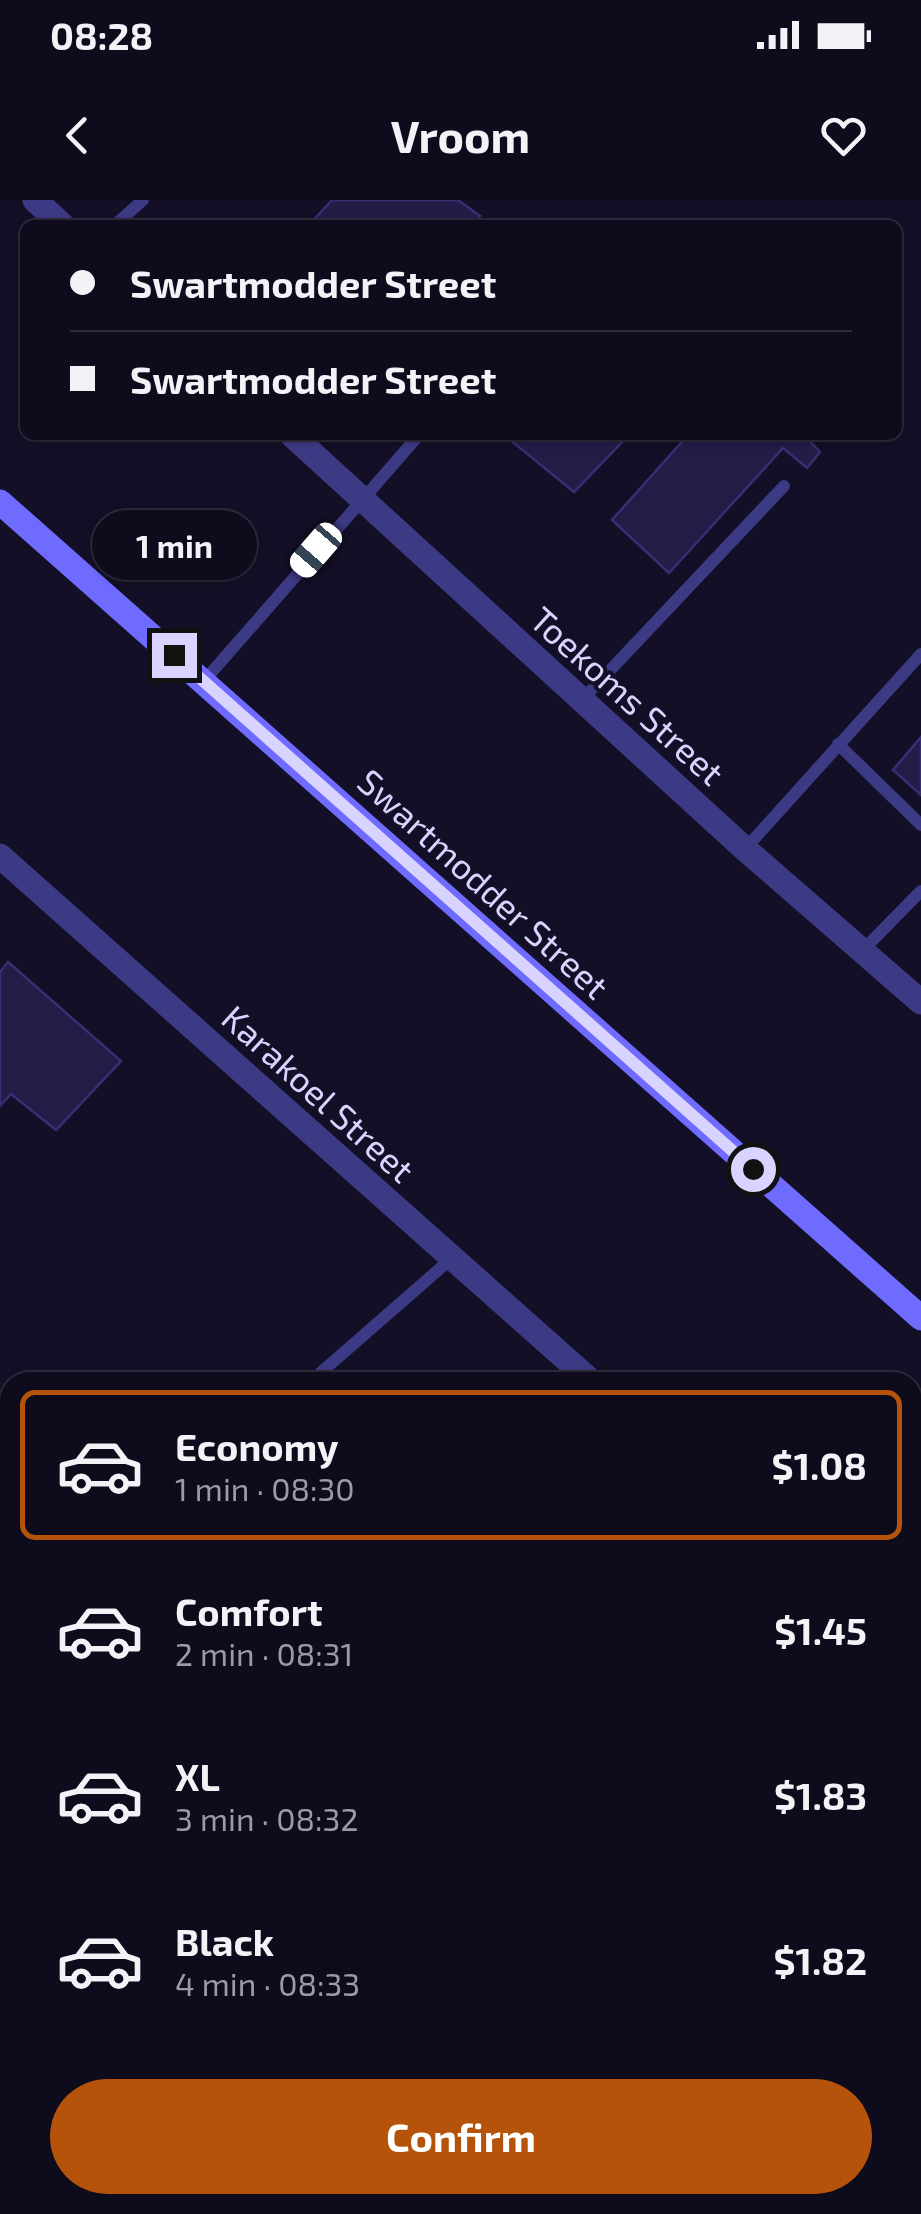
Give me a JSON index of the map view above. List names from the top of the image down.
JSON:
{
  "streets": {
    "main road": ["Swartmodder Street"],
    "street": ["Toekoms Street", "Karakoel Street"]
  },
  "page": {
    "status": "08:28",
    "header": "Vroom",
    "banner": ["Swartmodder Street", "Swartmodder Street"],
    "bubble": "1 min",
    "list": [
      {
        "name": "Economy",
        "note": "1 min · 08:30",
        "value": "$1.08"
      },
      {
        "name": "Comfort",
        "note": "2 min · 08:31",
        "value": "$1.45"
      },
      {
        "name": "XL",
        "note": "3 min · 08:32",
        "value": "$1.83"
      },
      {
        "name": "Black",
        "note": "4 min · 08:33",
        "value": "$1.82"
      }
    ],
    "buttons": "Confirm"
  }
}
